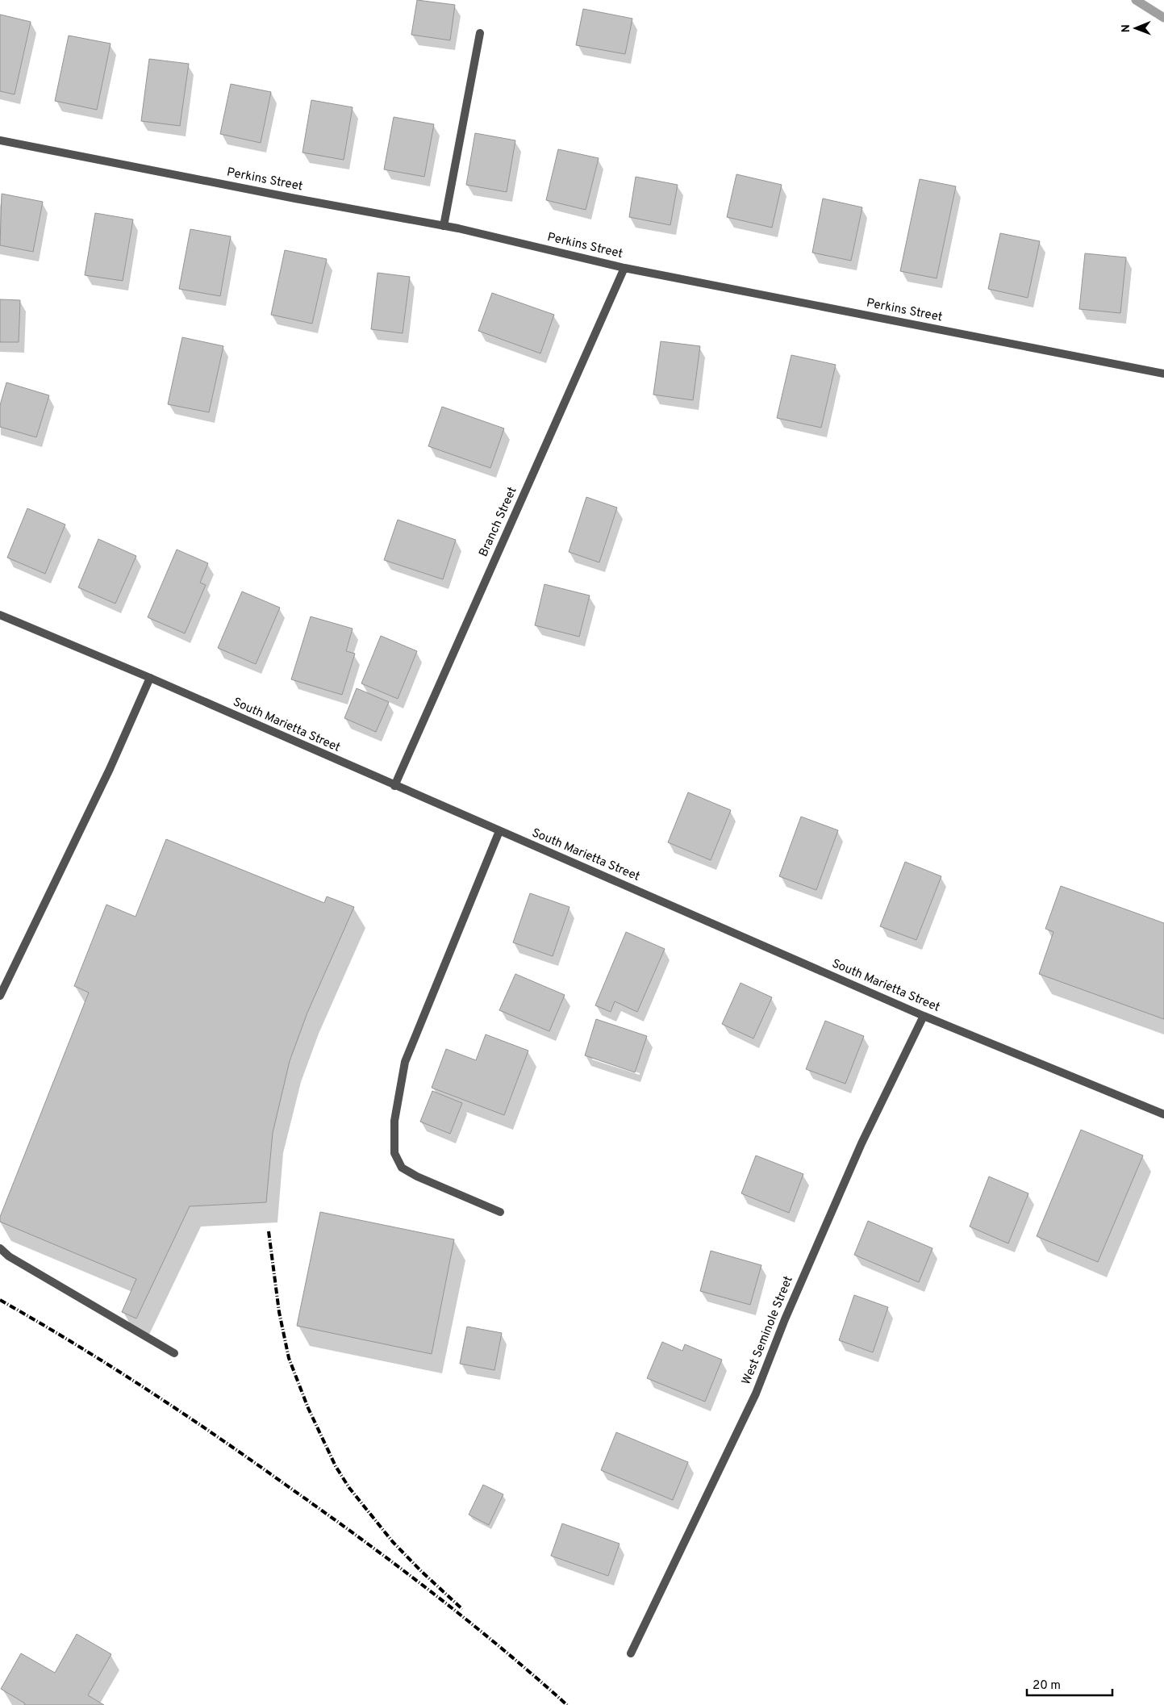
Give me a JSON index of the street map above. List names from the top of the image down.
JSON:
{
  "streets": {
    "street": [
      "Perkins Street",
      "Branch Street",
      "South Marietta Street",
      "West Seminole Street"
    ]
  },
  "crossings": [
    ["Perkins Street", "Branch Street"],
    ["Branch Street", "South Marietta Street"],
    ["South Marietta Street", "West Seminole Street"]
  ],
  "scale_bar": "20 m",
  "north": "left"
}
